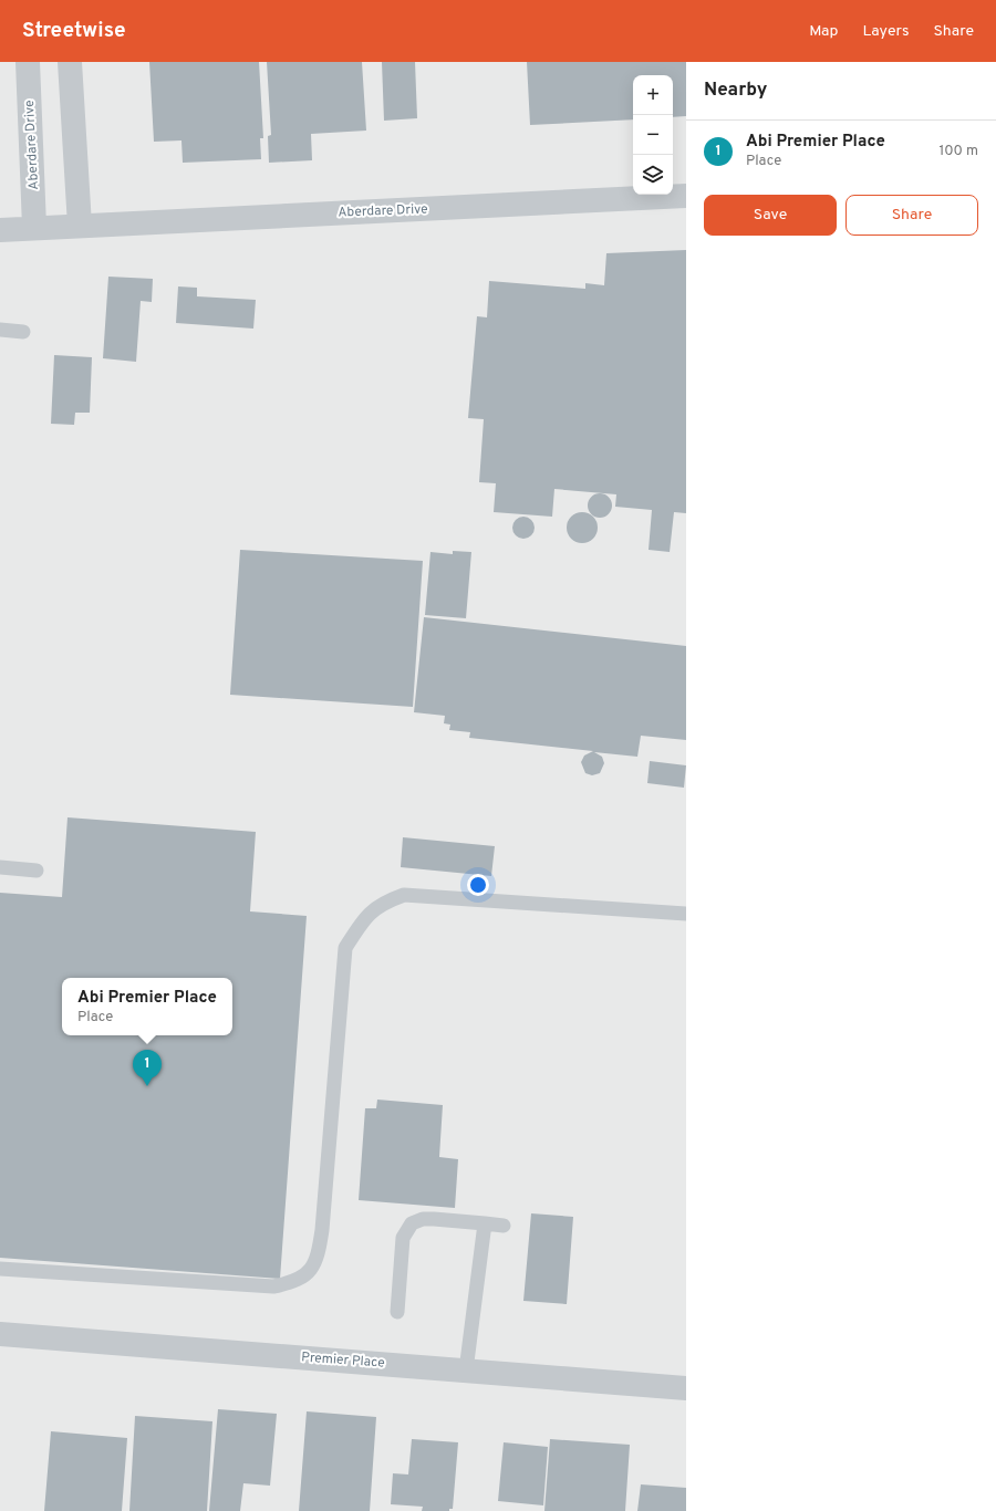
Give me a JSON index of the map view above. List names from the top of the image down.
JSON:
{
  "streets": {
    "street": ["Aberdare Drive", "Premier Place"]
  },
  "page": {
    "header": "Streetwise",
    "nav": ["Map", "Layers", "Share"],
    "heading": "Nearby",
    "map_buttons": ["+", "−"],
    "list": [
      {
        "mark": "1",
        "name": "Abi Premier Place",
        "note": "Place",
        "value": "100 m"
      }
    ],
    "buttons": ["Save", "Share"],
    "popup": ["Abi Premier Place", "Place"],
    "pins": "1"
  }
}
